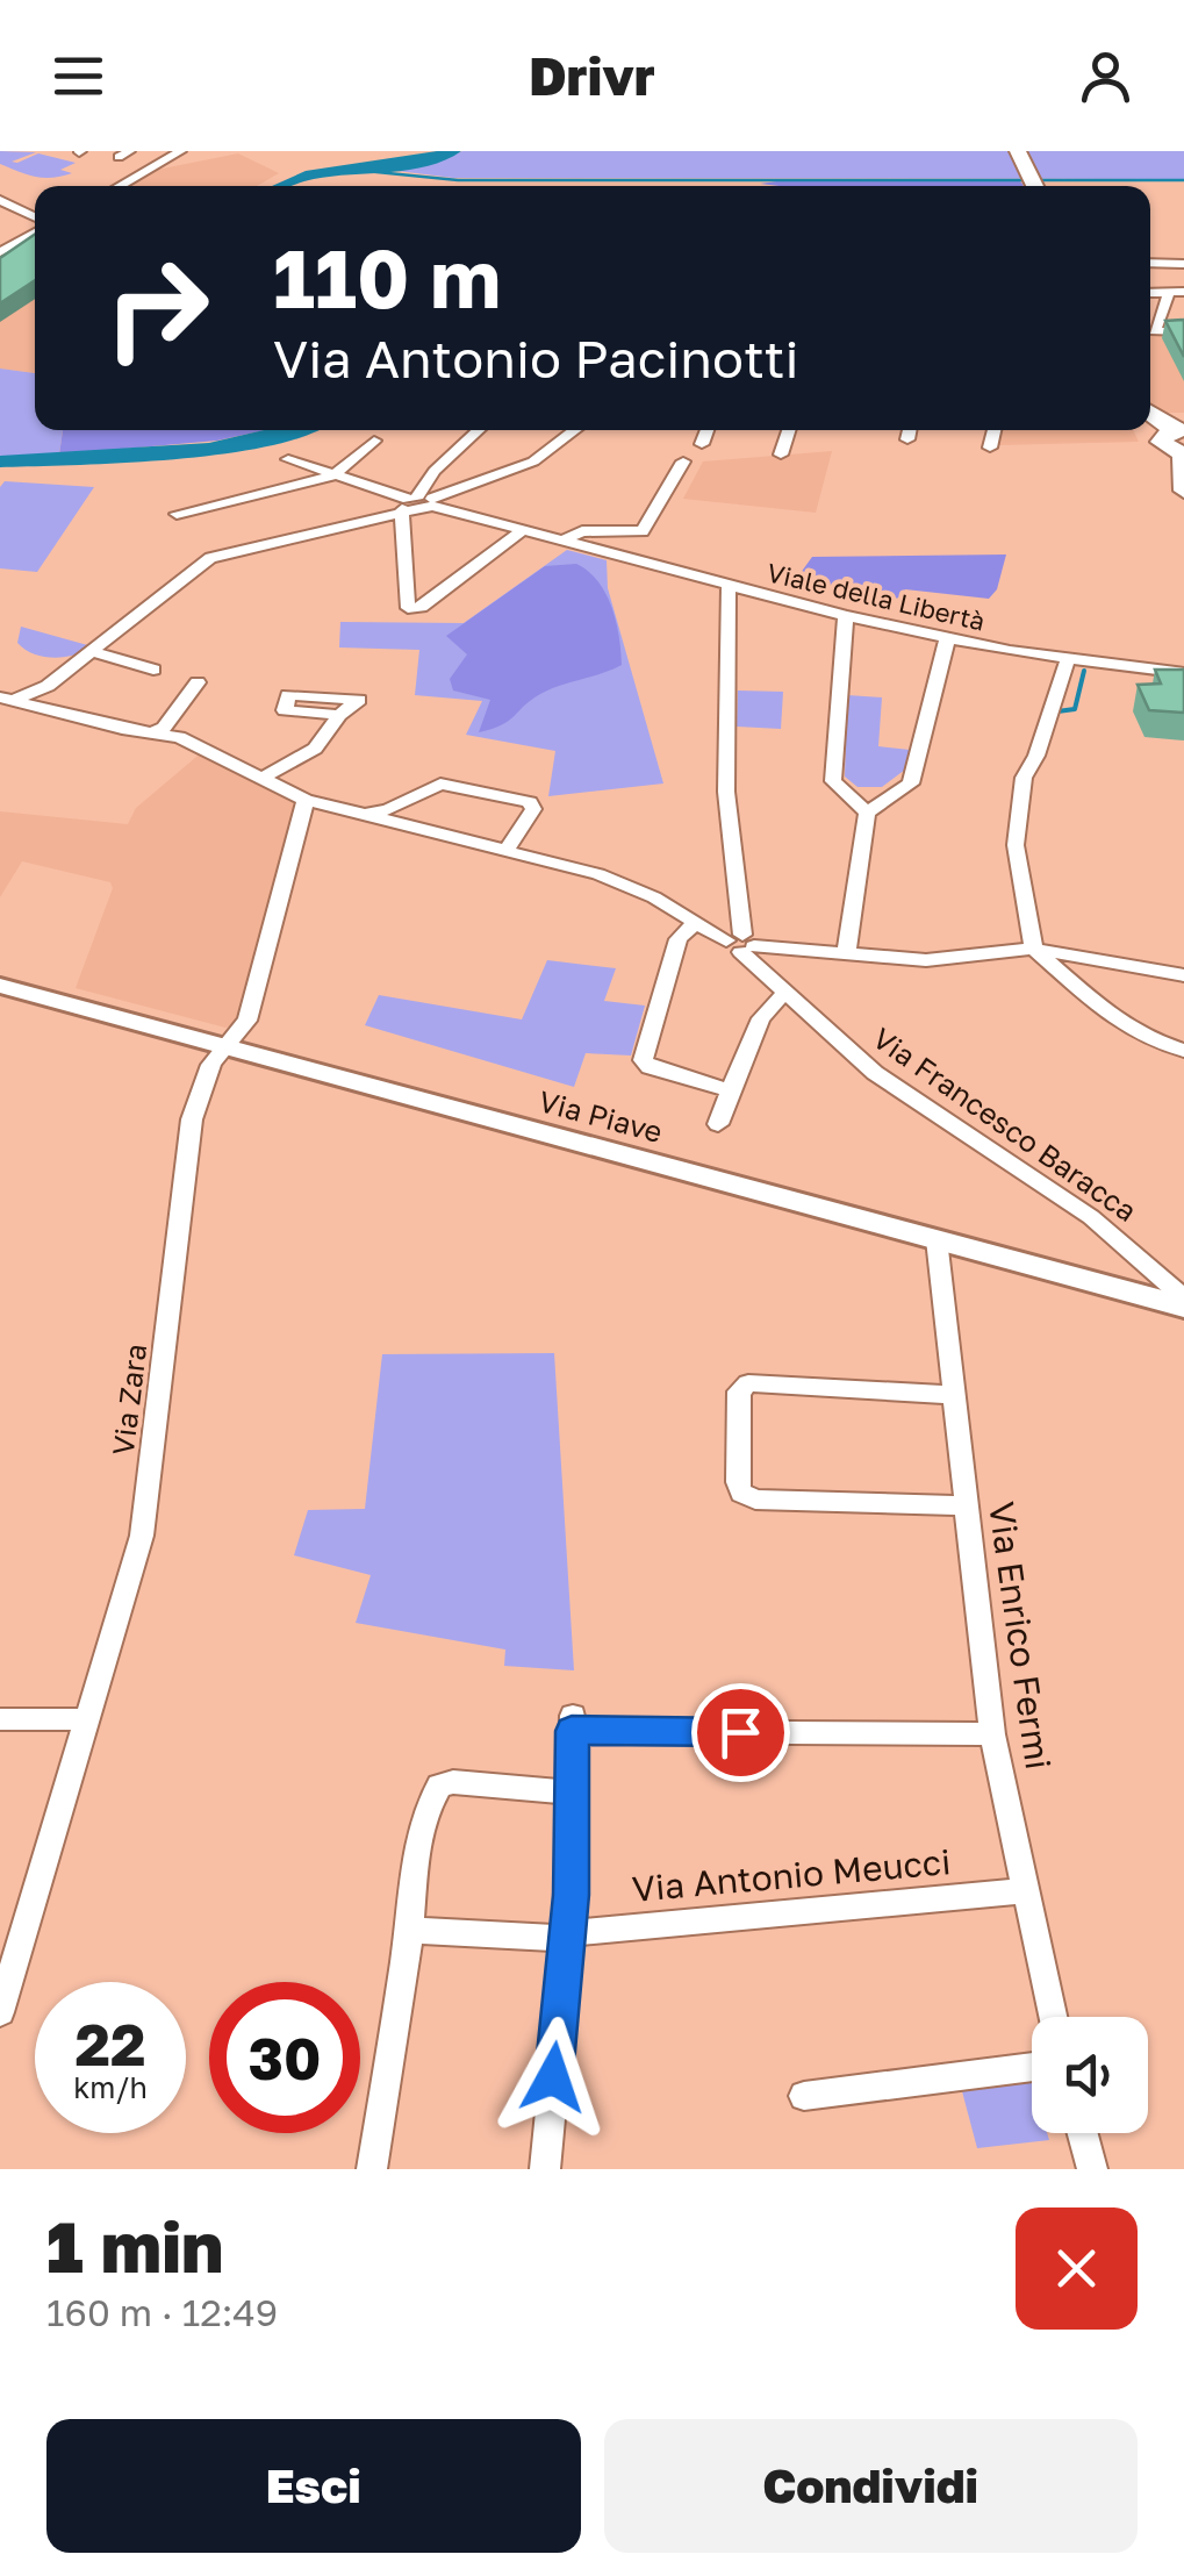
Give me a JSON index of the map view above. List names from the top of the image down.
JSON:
{
  "streets": {
    "street": [
      "Viale della Libertà",
      "Via Piave",
      "Via Francesco Baracca",
      "Via Zara",
      "Via Enrico Fermi",
      "Via Antonio Meucci"
    ]
  },
  "crossings": [
    ["Via Piave", "Via Francesco Baracca"],
    ["Via Piave", "Via Zara"],
    ["Via Piave", "Via Enrico Fermi"],
    ["Via Francesco Baracca", "Via Zara"],
    ["Via Enrico Fermi", "Via Antonio Meucci"]
  ],
  "page": {
    "header": "Drivr",
    "turn": ["110 m", "Via Antonio Pacinotti"],
    "speed": "22 km/h",
    "limit": "30",
    "heading": ["1 min", "160 m · 12:49"],
    "buttons": ["Esci", "Condividi"]
  }
}
